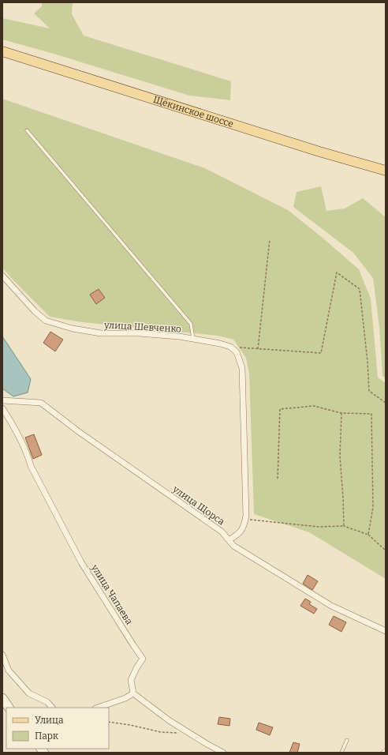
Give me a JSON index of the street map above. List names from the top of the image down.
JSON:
{
  "streets": {
    "main road": ["Щёкинское шоссе"],
    "street": ["улица Шевченко", "улица Щорса", "улица Чапаева"]
  },
  "legend": ["Улица", "Парк"]
}
